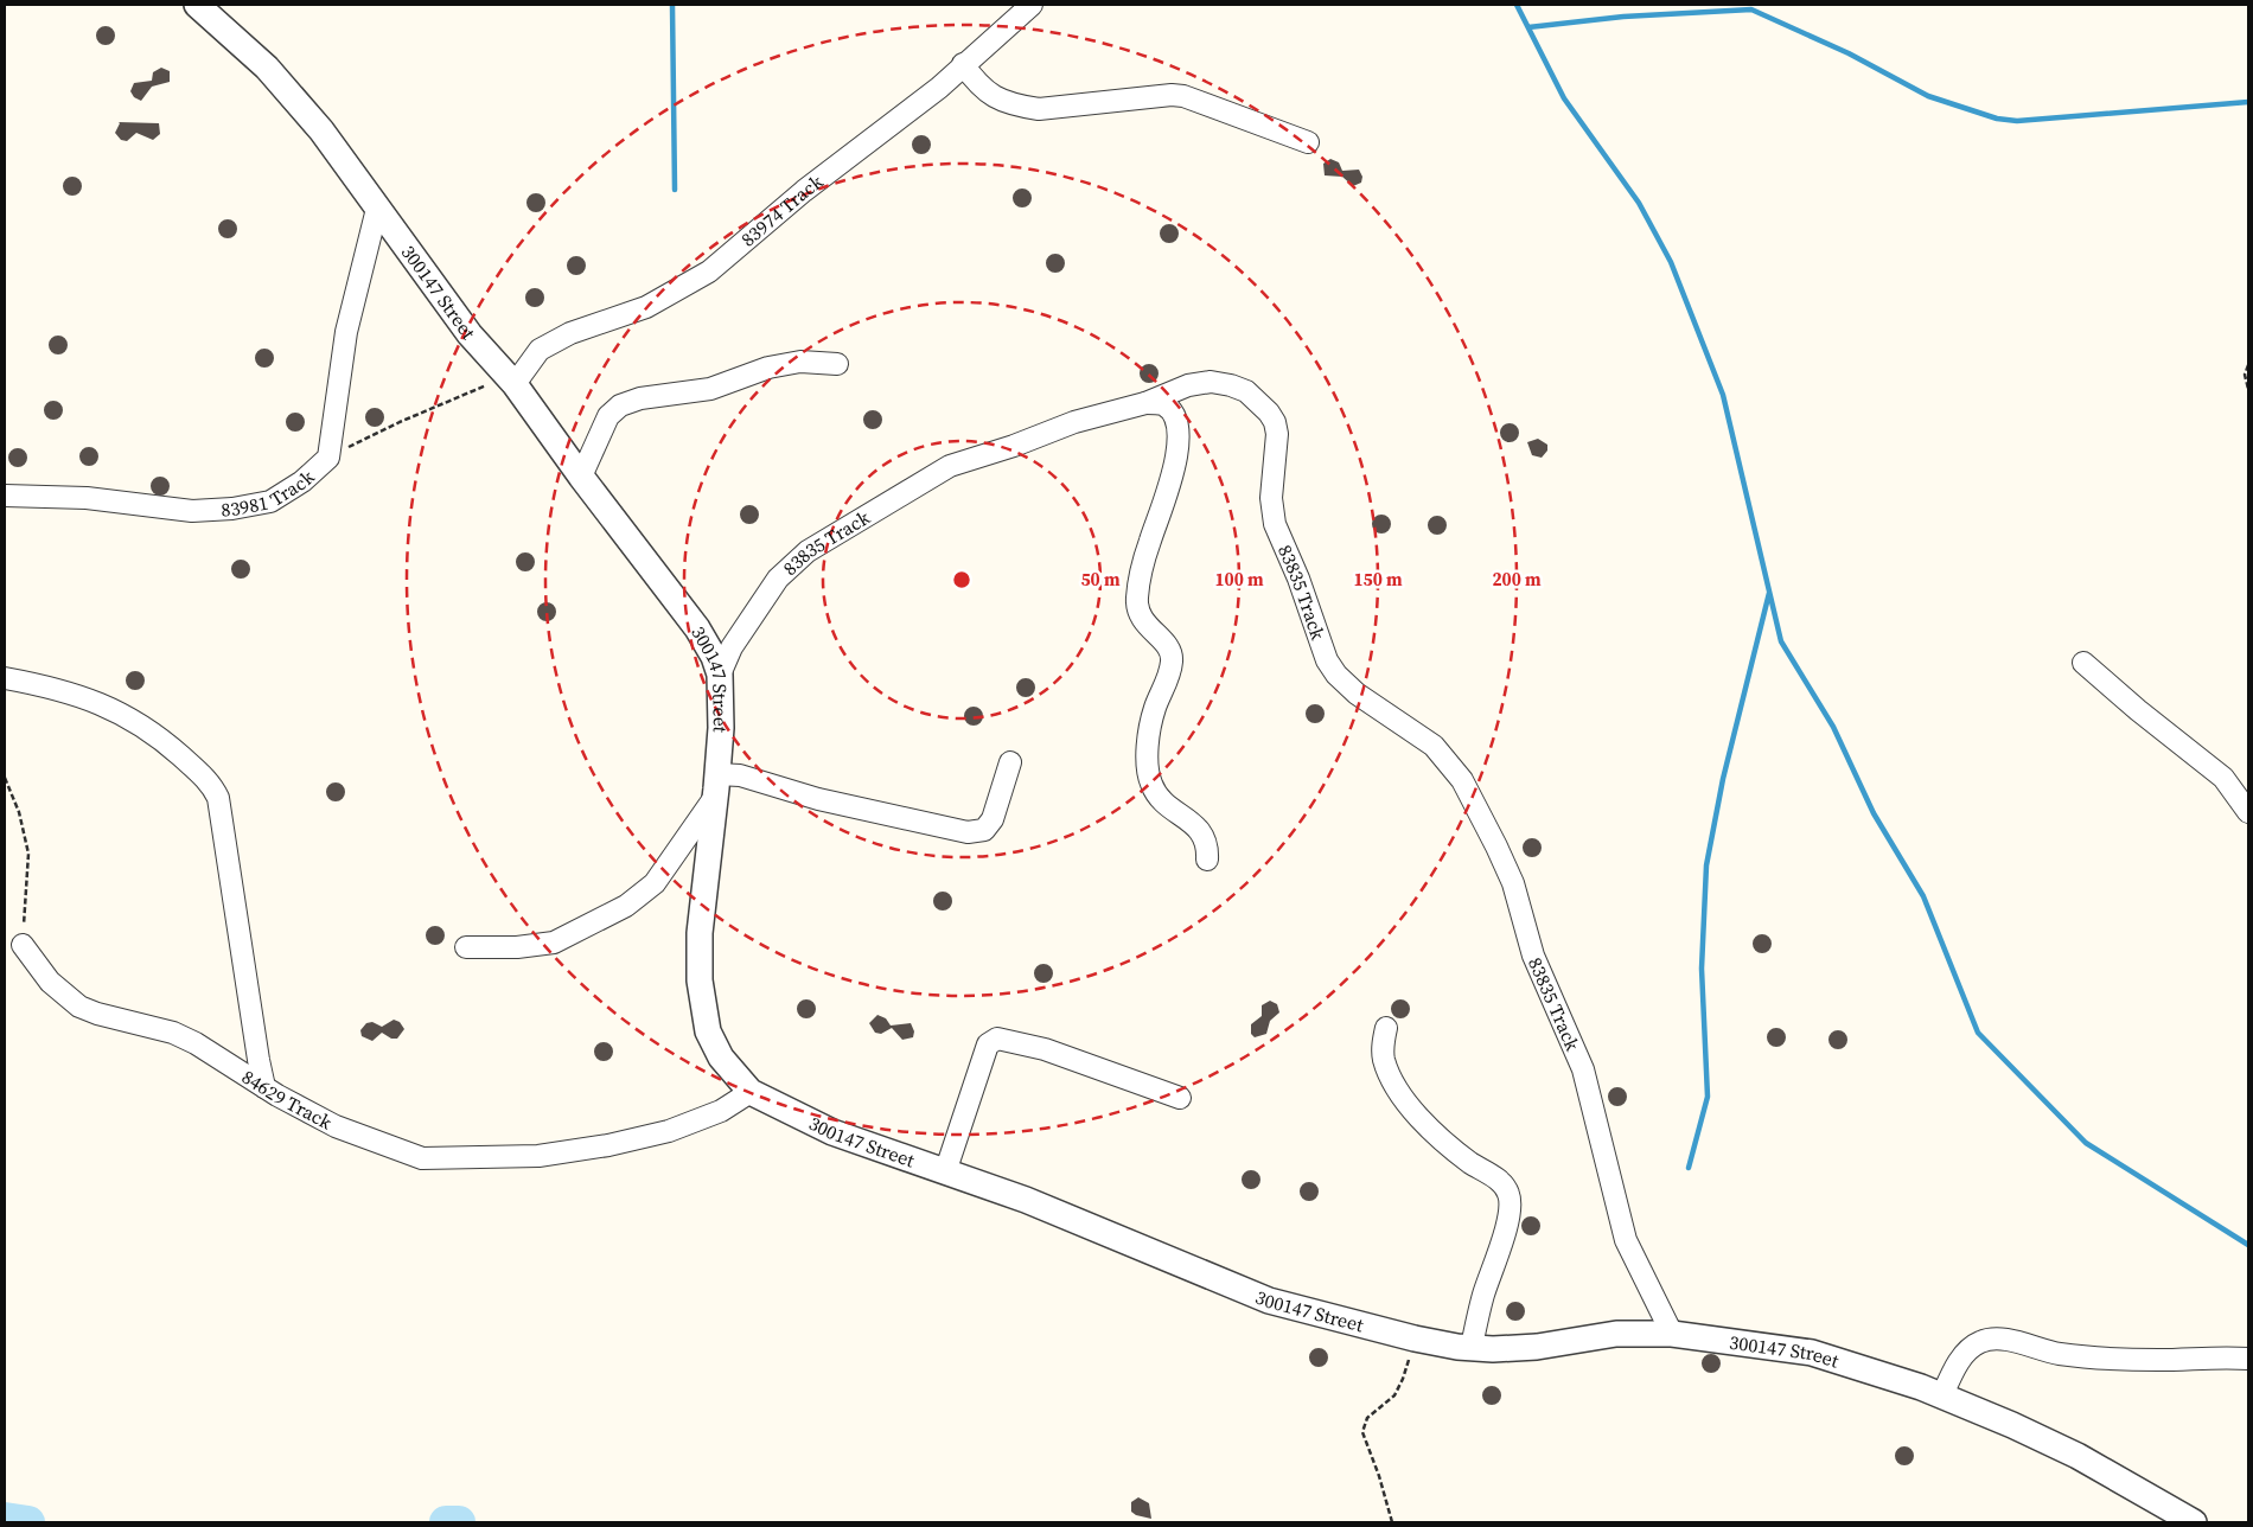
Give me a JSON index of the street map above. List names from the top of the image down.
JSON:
{
  "streets": {
    "street": [
      "83974 Track",
      "300147 Street",
      "83981 Track",
      "83835 Track",
      "84629 Track"
    ]
  },
  "crossings": [
    ["83974 Track", "300147 Street"],
    ["83974 Track", "83981 Track"],
    ["300147 Street", "83981 Track"],
    ["300147 Street", "83835 Track"],
    ["300147 Street", "84629 Track"]
  ],
  "rings": [
    "50 m",
    "100 m",
    "150 m",
    "200 m"
  ]
}
